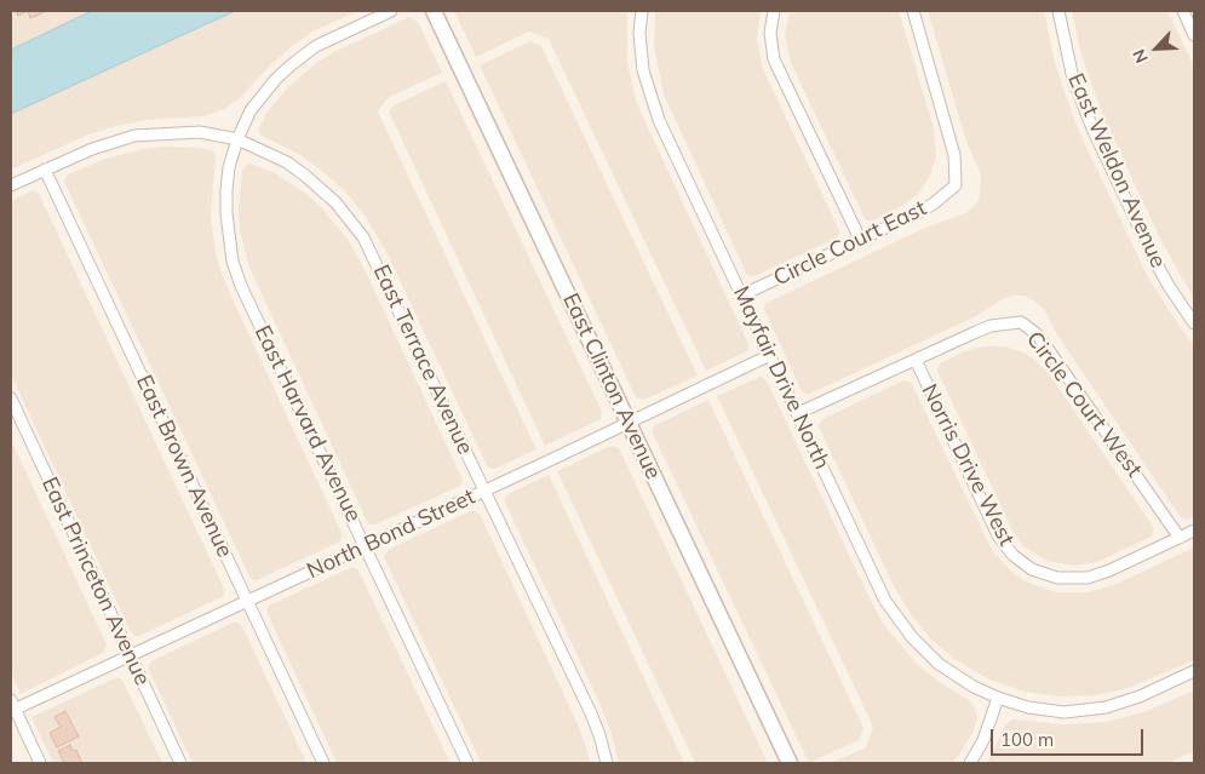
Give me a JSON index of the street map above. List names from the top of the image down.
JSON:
{
  "streets": {
    "main road": ["East Clinton Avenue"],
    "street": [
      "East Weldon Avenue",
      "Circle Court East",
      "East Terrace Avenue",
      "Mayfair Drive North",
      "Circle Court West",
      "East Harvard Avenue",
      "Norris Drive West",
      "East Brown Avenue",
      "North Bond Street",
      "East Princeton Avenue"
    ]
  },
  "crossings": [
    ["Circle Court East", "Mayfair Drive North"],
    ["East Terrace Avenue", "East Harvard Avenue"],
    ["East Terrace Avenue", "East Brown Avenue"],
    ["East Terrace Avenue", "North Bond Street"],
    ["Mayfair Drive North", "Circle Court West"],
    ["Mayfair Drive North", "North Bond Street"],
    ["East Clinton Avenue", "North Bond Street"],
    ["Circle Court West", "Norris Drive West"],
    ["East Harvard Avenue", "North Bond Street"],
    ["East Brown Avenue", "North Bond Street"],
    ["North Bond Street", "East Princeton Avenue"]
  ],
  "scale_bar": "100 m",
  "north": "bottom left"
}
